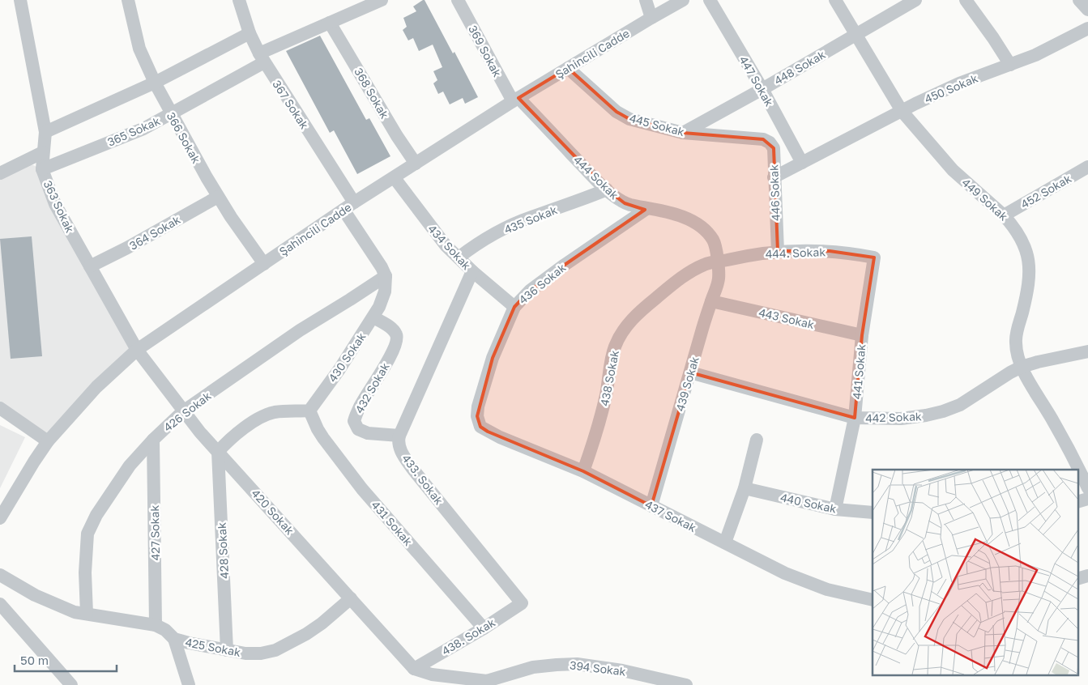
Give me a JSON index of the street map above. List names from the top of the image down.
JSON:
{
  "streets": {
    "street": [
      "369 Sokak",
      "Şahincili Cadde",
      "448 Sokak",
      "447 Sokak",
      "450 Sokak",
      "368 Sokak",
      "367 Sokak",
      "445 Sokak",
      "365 Sokak",
      "366 Sokak",
      "444 Sokak",
      "452 Sokak",
      "446 Sokak",
      "449 Sokak",
      "363 Sokak",
      "435 Sokak",
      "364 Sokak",
      "434 Sokak",
      "444. Sokak",
      "436 Sokak",
      "443 Sokak",
      "430 Sokak",
      "441 Sokak",
      "438 Sokak",
      "439 Sokak",
      "432 Sokak",
      "426 Sokak",
      "442 Sokak",
      "433. Sokak",
      "440 Sokak",
      "420 Sokak",
      "437 Sokak",
      "431 Sokak",
      "427 Sokak",
      "428 Sokak",
      "438. Sokak",
      "425 Sokak",
      "394 Sokak"
    ]
  },
  "crossings": [
    ["369 Sokak", "Şahincili Cadde"],
    ["369 Sokak", "444 Sokak"],
    ["Şahincili Cadde", "368 Sokak"],
    ["Şahincili Cadde", "367 Sokak"],
    ["Şahincili Cadde", "445 Sokak"],
    ["Şahincili Cadde", "366 Sokak"],
    ["Şahincili Cadde", "444 Sokak"],
    ["Şahincili Cadde", "363 Sokak"],
    ["Şahincili Cadde", "434 Sokak"],
    ["Şahincili Cadde", "420 Sokak"],
    ["448 Sokak", "447 Sokak"],
    ["448 Sokak", "445 Sokak"],
    ["448 Sokak", "449 Sokak"],
    ["447 Sokak", "450 Sokak"],
    ["450 Sokak", "446 Sokak"],
    ["450 Sokak", "449 Sokak"],
    ["368 Sokak", "365 Sokak"],
    ["367 Sokak", "365 Sokak"],
    ["445 Sokak", "446 Sokak"],
    ["365 Sokak", "366 Sokak"],
    ["365 Sokak", "363 Sokak"],
    ["366 Sokak", "364 Sokak"],
    ["444 Sokak", "435 Sokak"],
    ["444 Sokak", "444. Sokak"],
    ["444 Sokak", "436 Sokak"],
    ["444 Sokak", "438 Sokak"],
    ["444 Sokak", "439 Sokak"],
    ["452 Sokak", "449 Sokak"],
    ["446 Sokak", "444. Sokak"],
    ["449 Sokak", "442 Sokak"],
    ["363 Sokak", "364 Sokak"],
    ["363 Sokak", "420 Sokak"],
    ["435 Sokak", "434 Sokak"],
    ["434 Sokak", "436 Sokak"],
    ["444. Sokak", "441 Sokak"],
    ["444. Sokak", "438 Sokak"],
    ["444. Sokak", "439 Sokak"],
    ["436 Sokak", "437 Sokak"],
    ["443 Sokak", "441 Sokak"],
    ["443 Sokak", "439 Sokak"],
    ["430 Sokak", "432 Sokak"],
    ["430 Sokak", "426 Sokak"],
    ["430 Sokak", "431 Sokak"],
    ["441 Sokak", "442 Sokak"],
    ["441 Sokak", "440 Sokak"],
    ["438 Sokak", "439 Sokak"],
    ["438 Sokak", "437 Sokak"],
    ["439 Sokak", "442 Sokak"],
    ["439 Sokak", "437 Sokak"],
    ["432 Sokak", "433. Sokak"],
    ["426 Sokak", "420 Sokak"],
    ["426 Sokak", "427 Sokak"],
    ["426 Sokak", "425 Sokak"],
    ["433. Sokak", "438. Sokak"],
    ["420 Sokak", "428 Sokak"],
    ["420 Sokak", "438. Sokak"],
    ["420 Sokak", "425 Sokak"],
    ["420 Sokak", "394 Sokak"],
    ["431 Sokak", "438. Sokak"],
    ["427 Sokak", "425 Sokak"],
    ["428 Sokak", "425 Sokak"],
    ["438. Sokak", "394 Sokak"]
  ],
  "scale_bar": "50 m"
}
